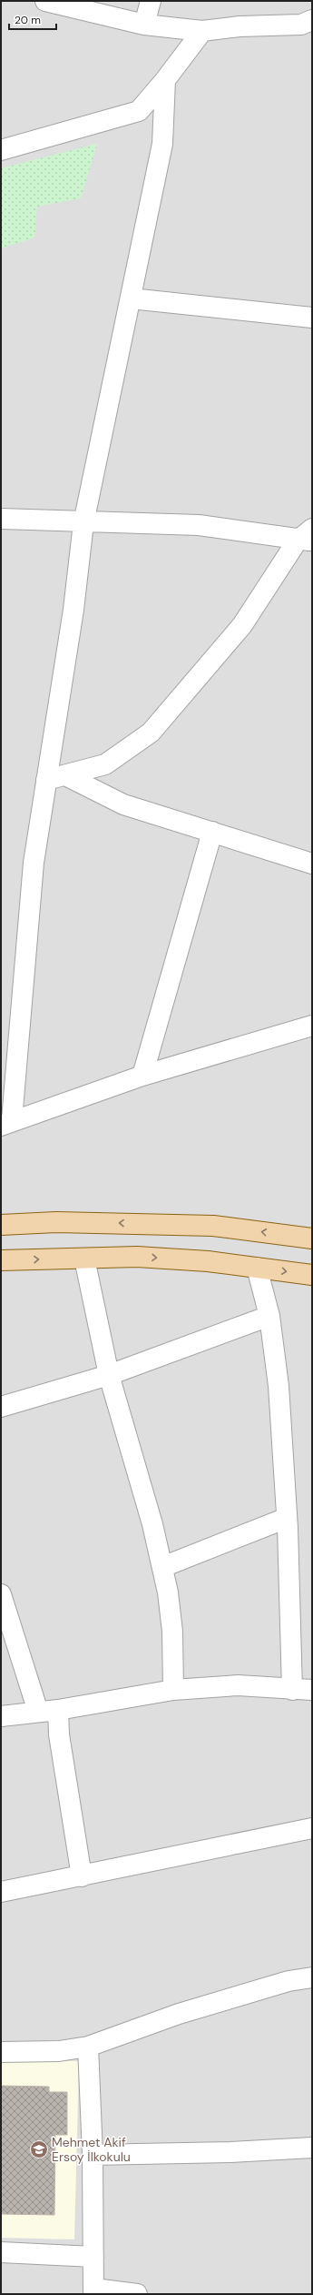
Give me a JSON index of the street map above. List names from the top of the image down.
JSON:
{
  "places": {
    "school or university": ["Mehmet Akif Ersoy İlkokulu"]
  },
  "scale_bar": "20 m"
}
